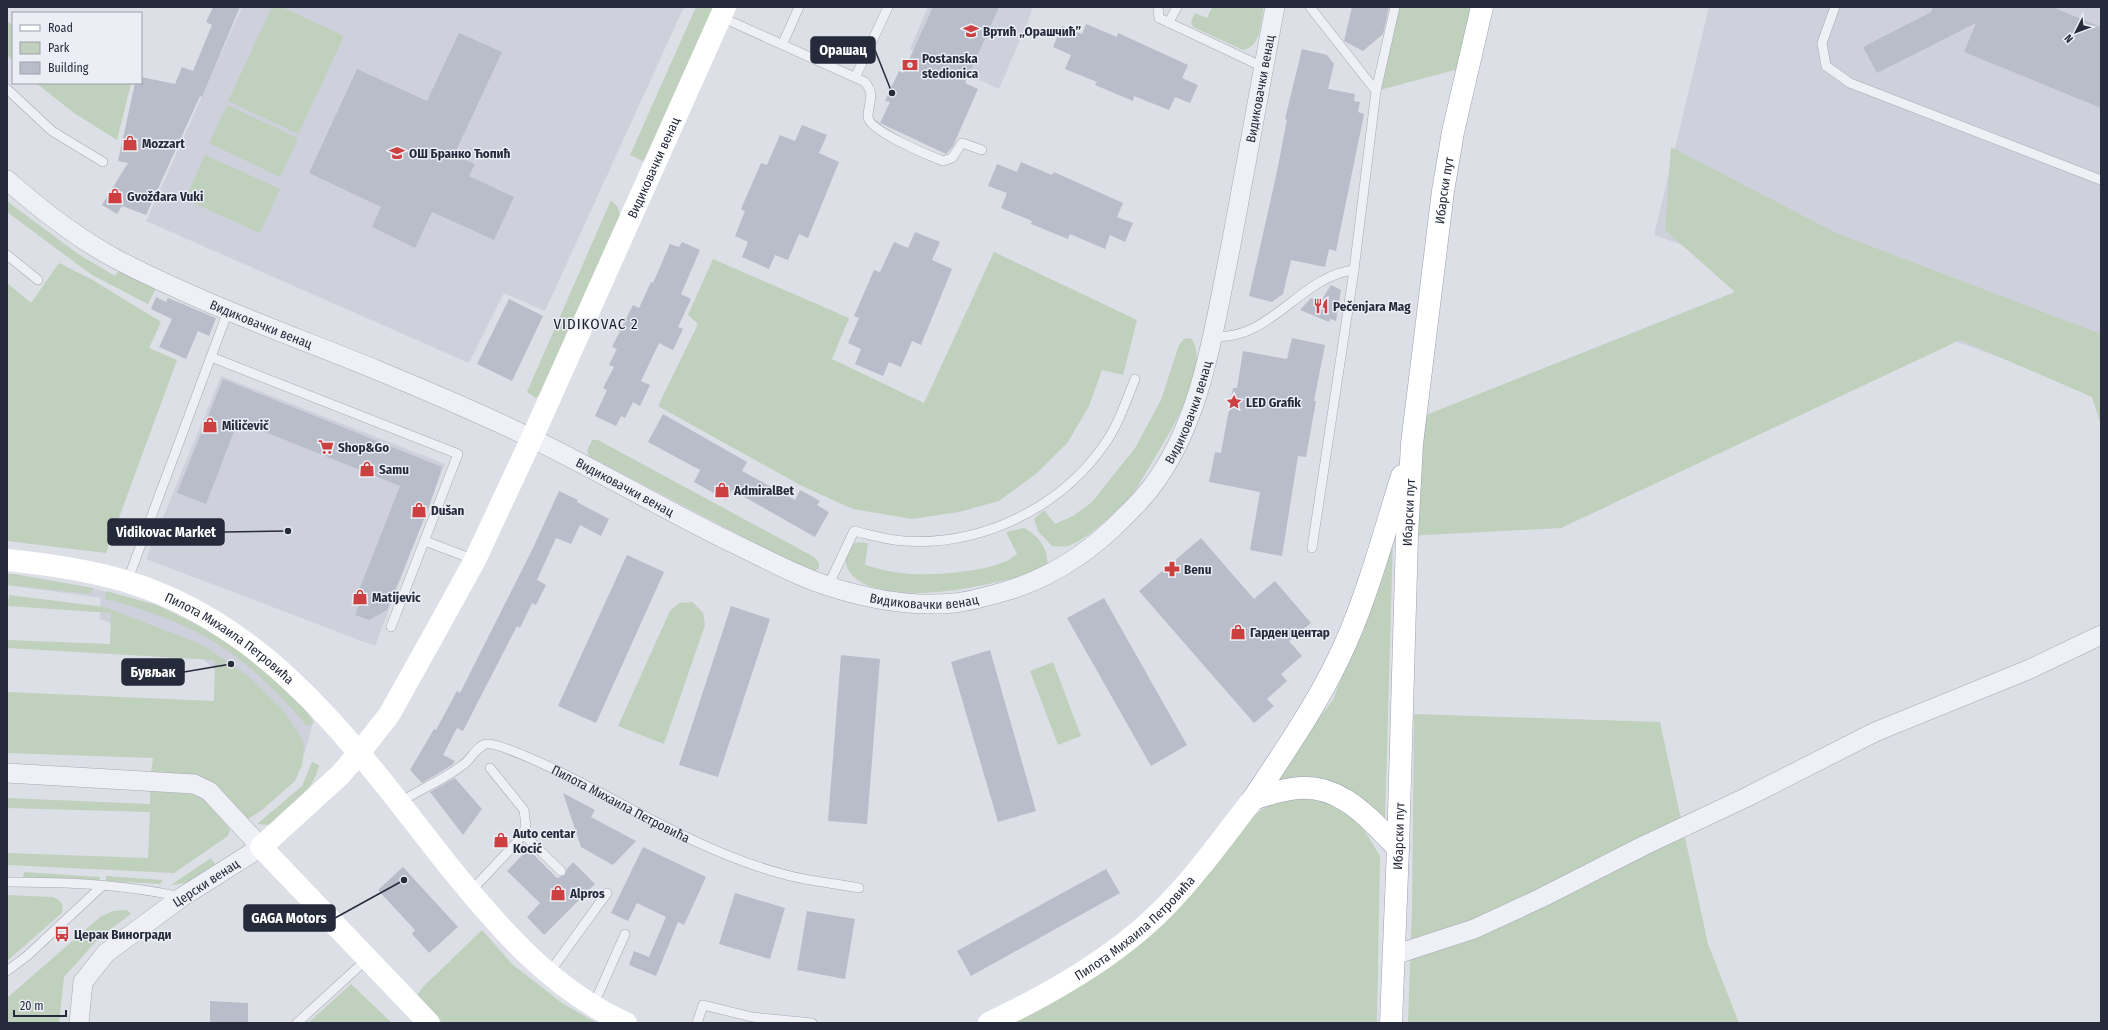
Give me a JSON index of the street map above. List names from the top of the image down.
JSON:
{
  "streets": {
    "main road": [
      "Видиковачки венац",
      "Ибарски пут",
      "Пилота Михаила Петровића",
      "Церски венац"
    ]
  },
  "crossings": [
    ["Видиковачки венац", "Пилота Михаила Петровића"],
    ["Видиковачки венац", "Церски венац"],
    ["Ибарски пут", "Пилота Михаила Петровића"],
    ["Пилота Михаила Петровића", "Церски венац"]
  ],
  "districts": ["VIDIKOVAC 2"],
  "places": {
    "school or university": ["Вртић „Орашчић”", "ОШ Бранко Ћопић"],
    "bank": ["Postanska stedionica"],
    "other": [
      "Орашац",
      "Vidikovac Market",
      "Бувљак",
      "GAGA Motors"
    ],
    "shop": [
      "Mozzart",
      "Gvožđara Vuki",
      "Miličevič",
      "Samu",
      "AdmiralBet",
      "Dušan",
      "Matijevic",
      "Гарден центар",
      "Auto centar Kocić",
      "Alpros"
    ],
    "restaurant": ["Pečenjara Mag"],
    "place": ["LED Grafik"],
    "supermarket": ["Shop&Go"],
    "pharmacy": ["Benu"],
    "bus stop": ["Церак Виногради"]
  },
  "legend": ["Road", "Park", "Building"],
  "scale_bar": "20 m",
  "north": "bottom left"
}
